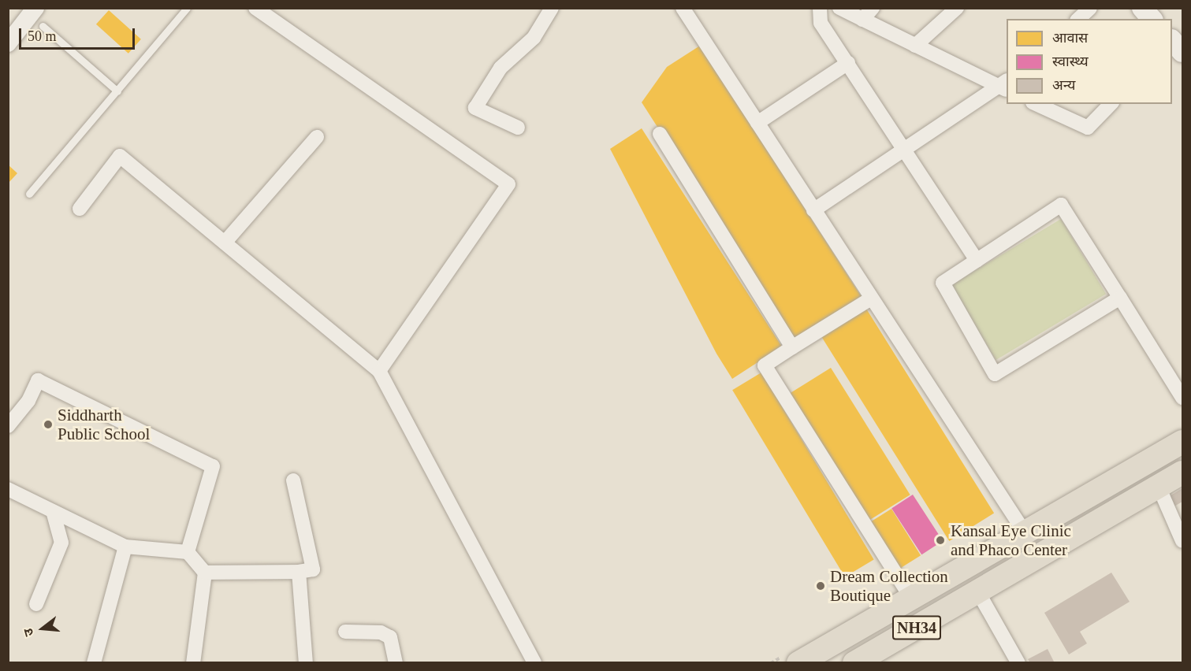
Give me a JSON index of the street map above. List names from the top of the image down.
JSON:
{
  "streets": {
    "highway": ["NH34"]
  },
  "places": ["Siddharth Public School", "Kansal Eye Clinic and Phaco Center", "Dream Collection Boutique"],
  "legend": ["आवास", "स्वास्थ्य", "अन्य"],
  "scale_bar": "50 m",
  "north": "left"
}
